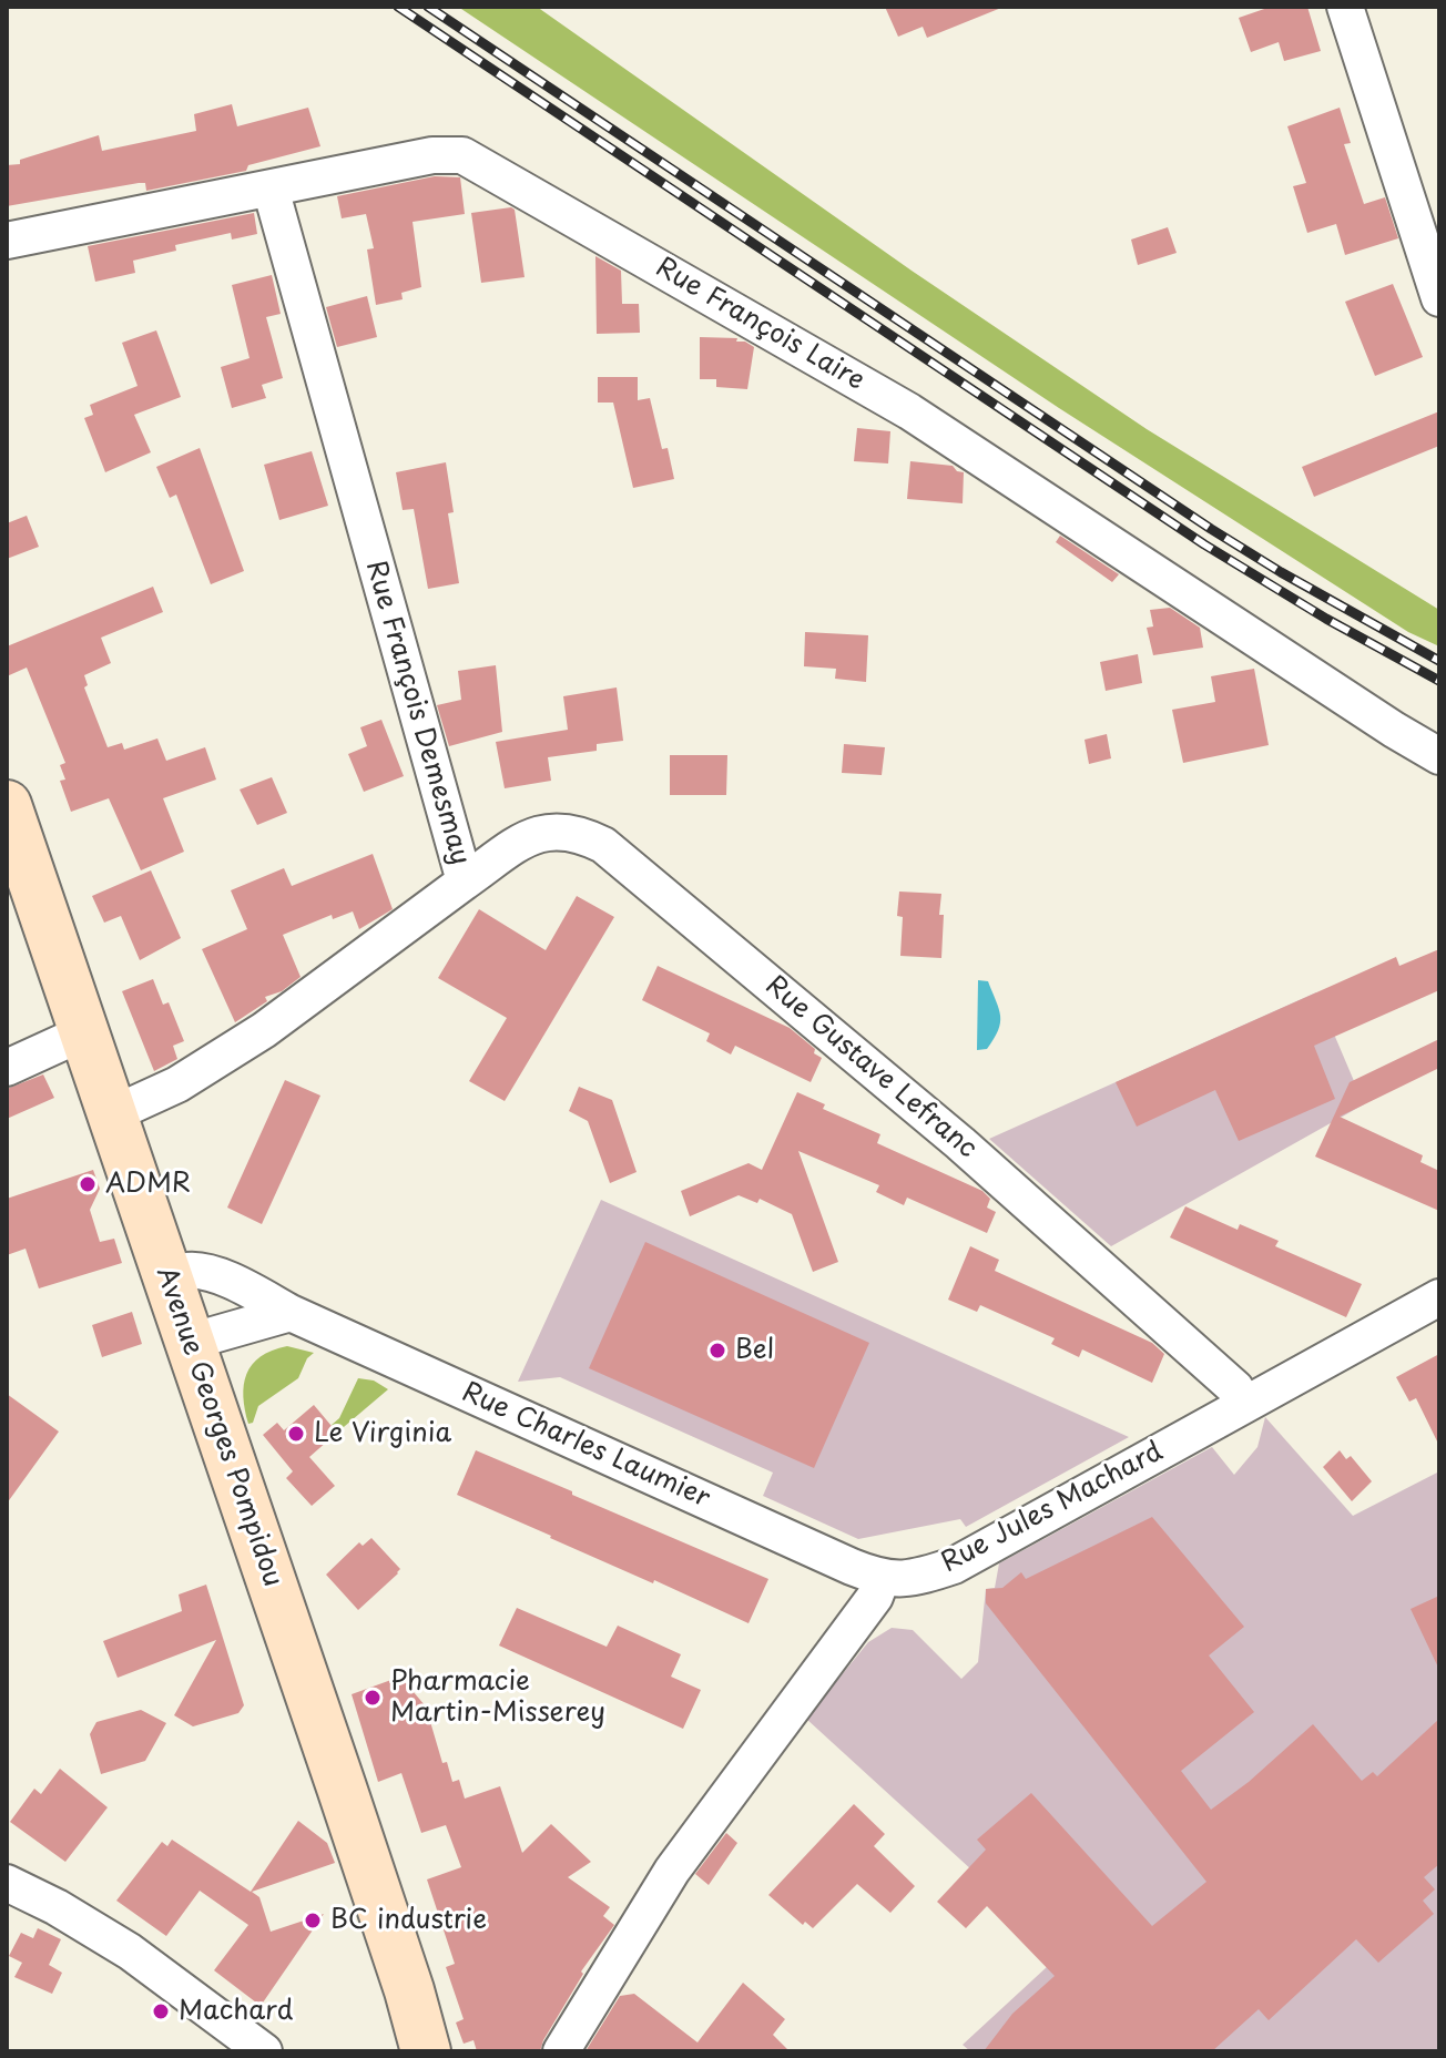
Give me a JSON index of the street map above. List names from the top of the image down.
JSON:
{
  "streets": {
    "main road": ["Avenue Georges Pompidou"],
    "street": [
      "Rue François Laire",
      "Rue François Demesmay",
      "Rue Gustave Lefranc",
      "Rue Charles Laumier",
      "Rue Jules Machard"
    ]
  },
  "crossings": [
    ["Rue François Laire", "Rue François Demesmay"],
    ["Rue François Demesmay", "Rue Gustave Lefranc"],
    ["Rue François Demesmay", "Avenue Georges Pompidou"],
    ["Rue Gustave Lefranc", "Rue Jules Machard"],
    ["Avenue Georges Pompidou", "Rue Charles Laumier"],
    ["Rue Charles Laumier", "Rue Jules Machard"]
  ],
  "places": [
    "ADMR",
    "Bel",
    "Le Virginia",
    "Pharmacie Martin-Misserey",
    "BC industrie",
    "Machard"
  ]
}
